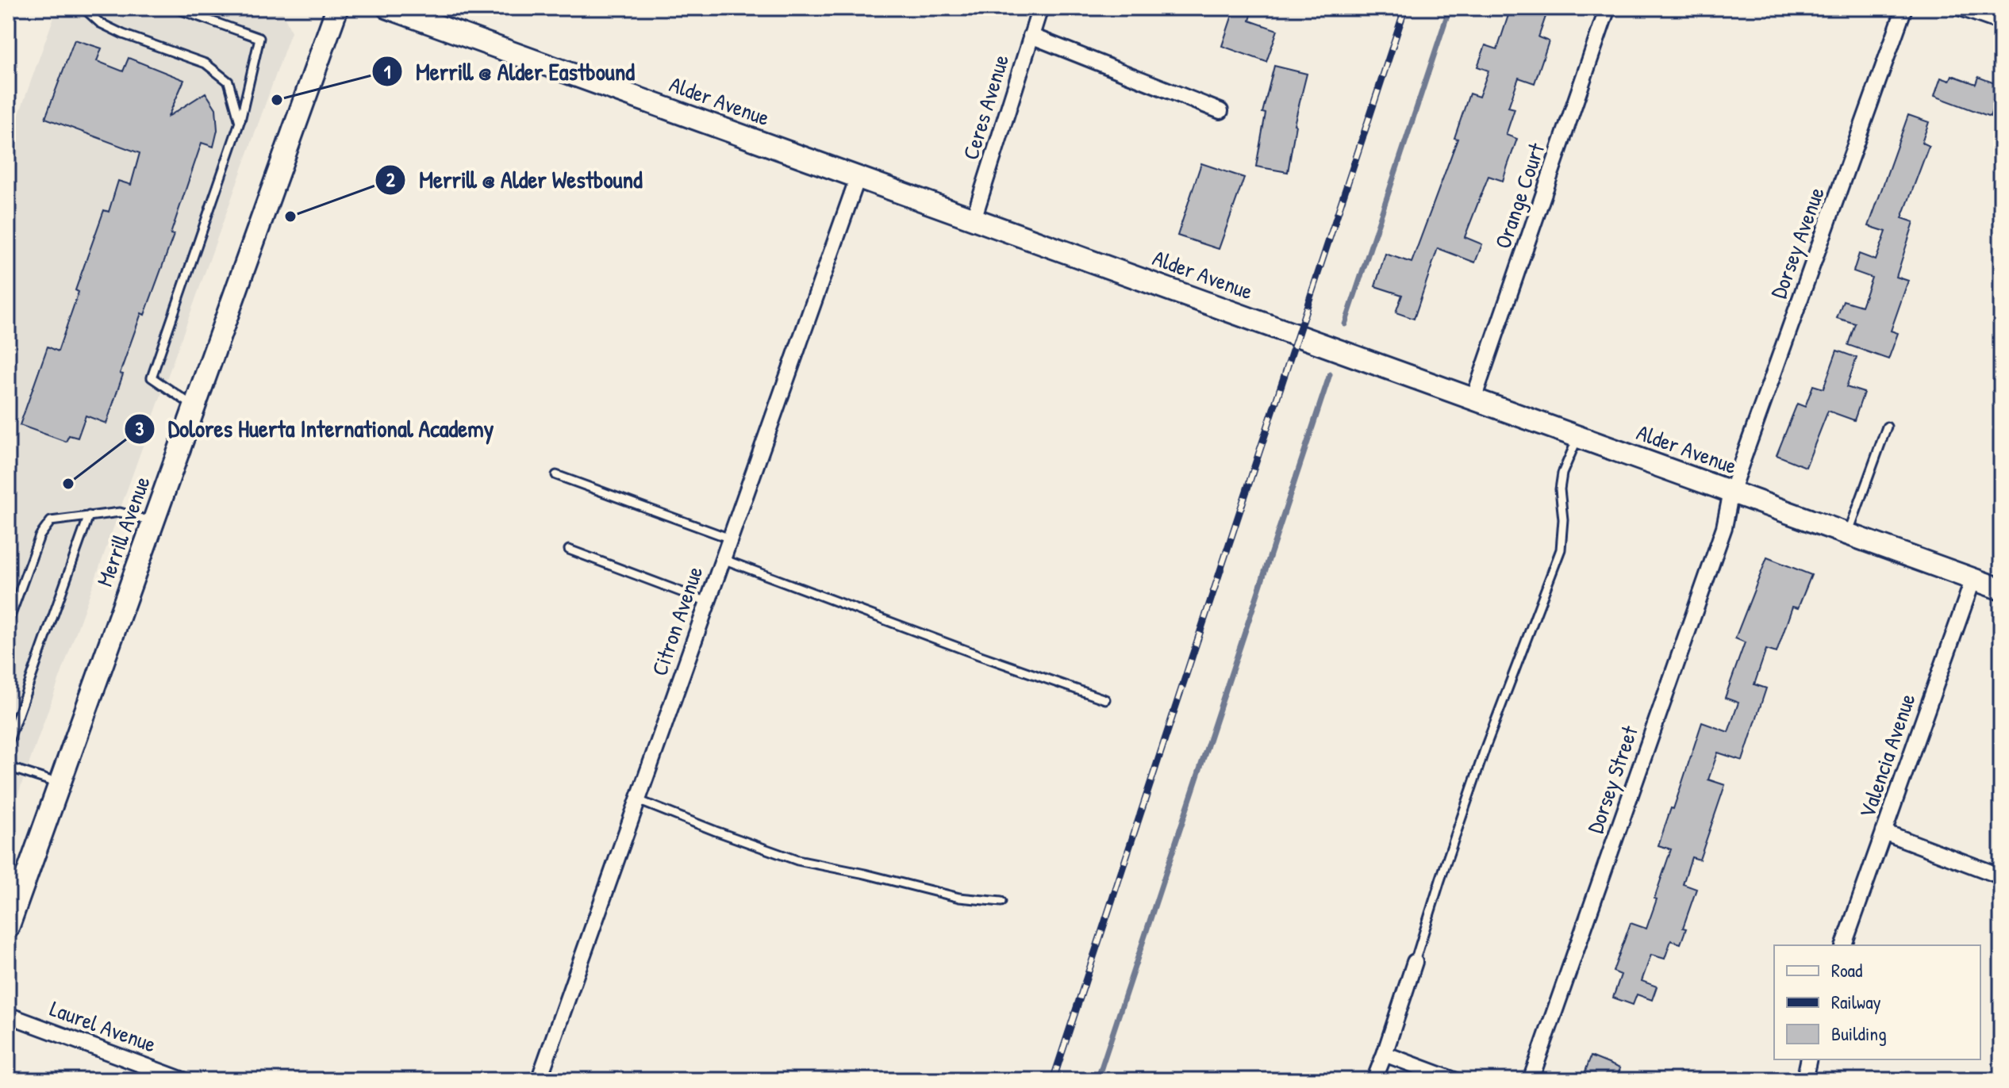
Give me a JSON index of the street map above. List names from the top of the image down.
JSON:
{
  "streets": {
    "main road": ["Alder Avenue", "Merrill Avenue"],
    "street": [
      "Ceres Avenue",
      "Orange Court",
      "Dorsey Avenue",
      "Citron Avenue",
      "Valencia Avenue",
      "Dorsey Street",
      "Laurel Avenue"
    ]
  },
  "crossings": [
    ["Alder Avenue", "Ceres Avenue"],
    ["Alder Avenue", "Orange Court"],
    ["Alder Avenue", "Dorsey Avenue"],
    ["Alder Avenue", "Citron Avenue"],
    ["Alder Avenue", "Valencia Avenue"],
    ["Alder Avenue", "Dorsey Street"],
    ["Dorsey Avenue", "Dorsey Street"]
  ],
  "places": ["Merrill @ Alder Eastbound", "Merrill @ Alder Westbound", "Dolores Huerta International Academy"],
  "legend": ["Road", "Railway", "Building"]
}
